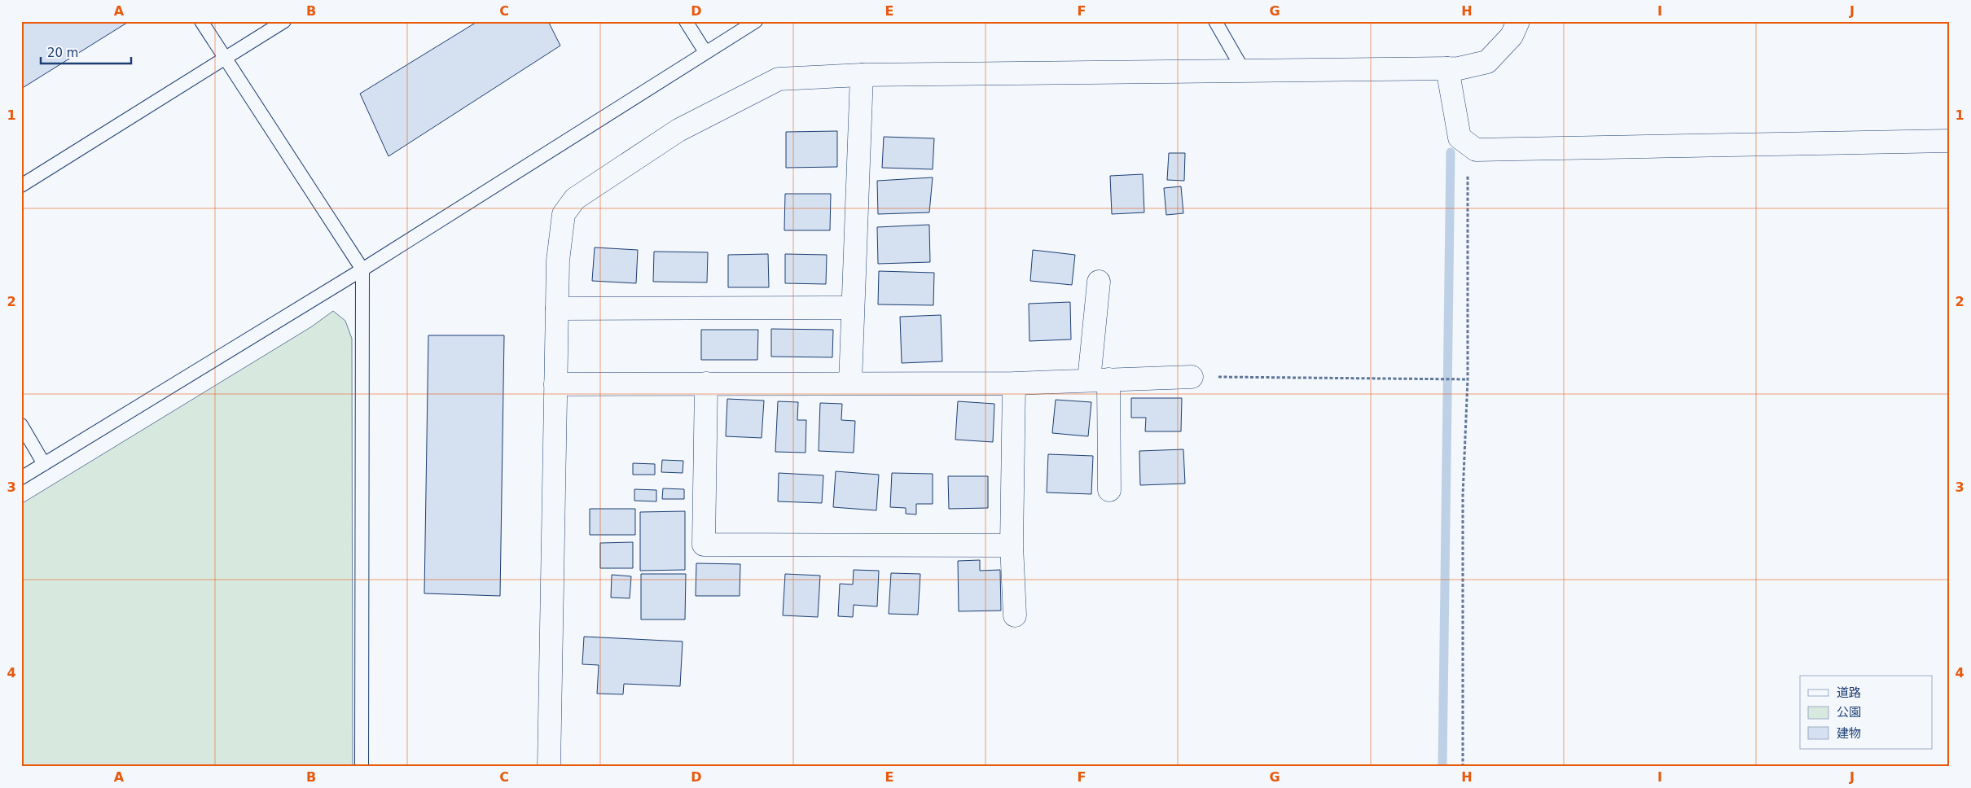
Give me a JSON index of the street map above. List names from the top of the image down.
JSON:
{
  "legend": ["道路", "公園", "建物"],
  "scale_bar": "20 m",
  "grid": {
    "columns": [
      "A",
      "B",
      "C",
      "D",
      "E",
      "F",
      "G",
      "H",
      "I",
      "J"
    ],
    "rows": [
      "1",
      "2",
      "3",
      "4"
    ]
  }
}
